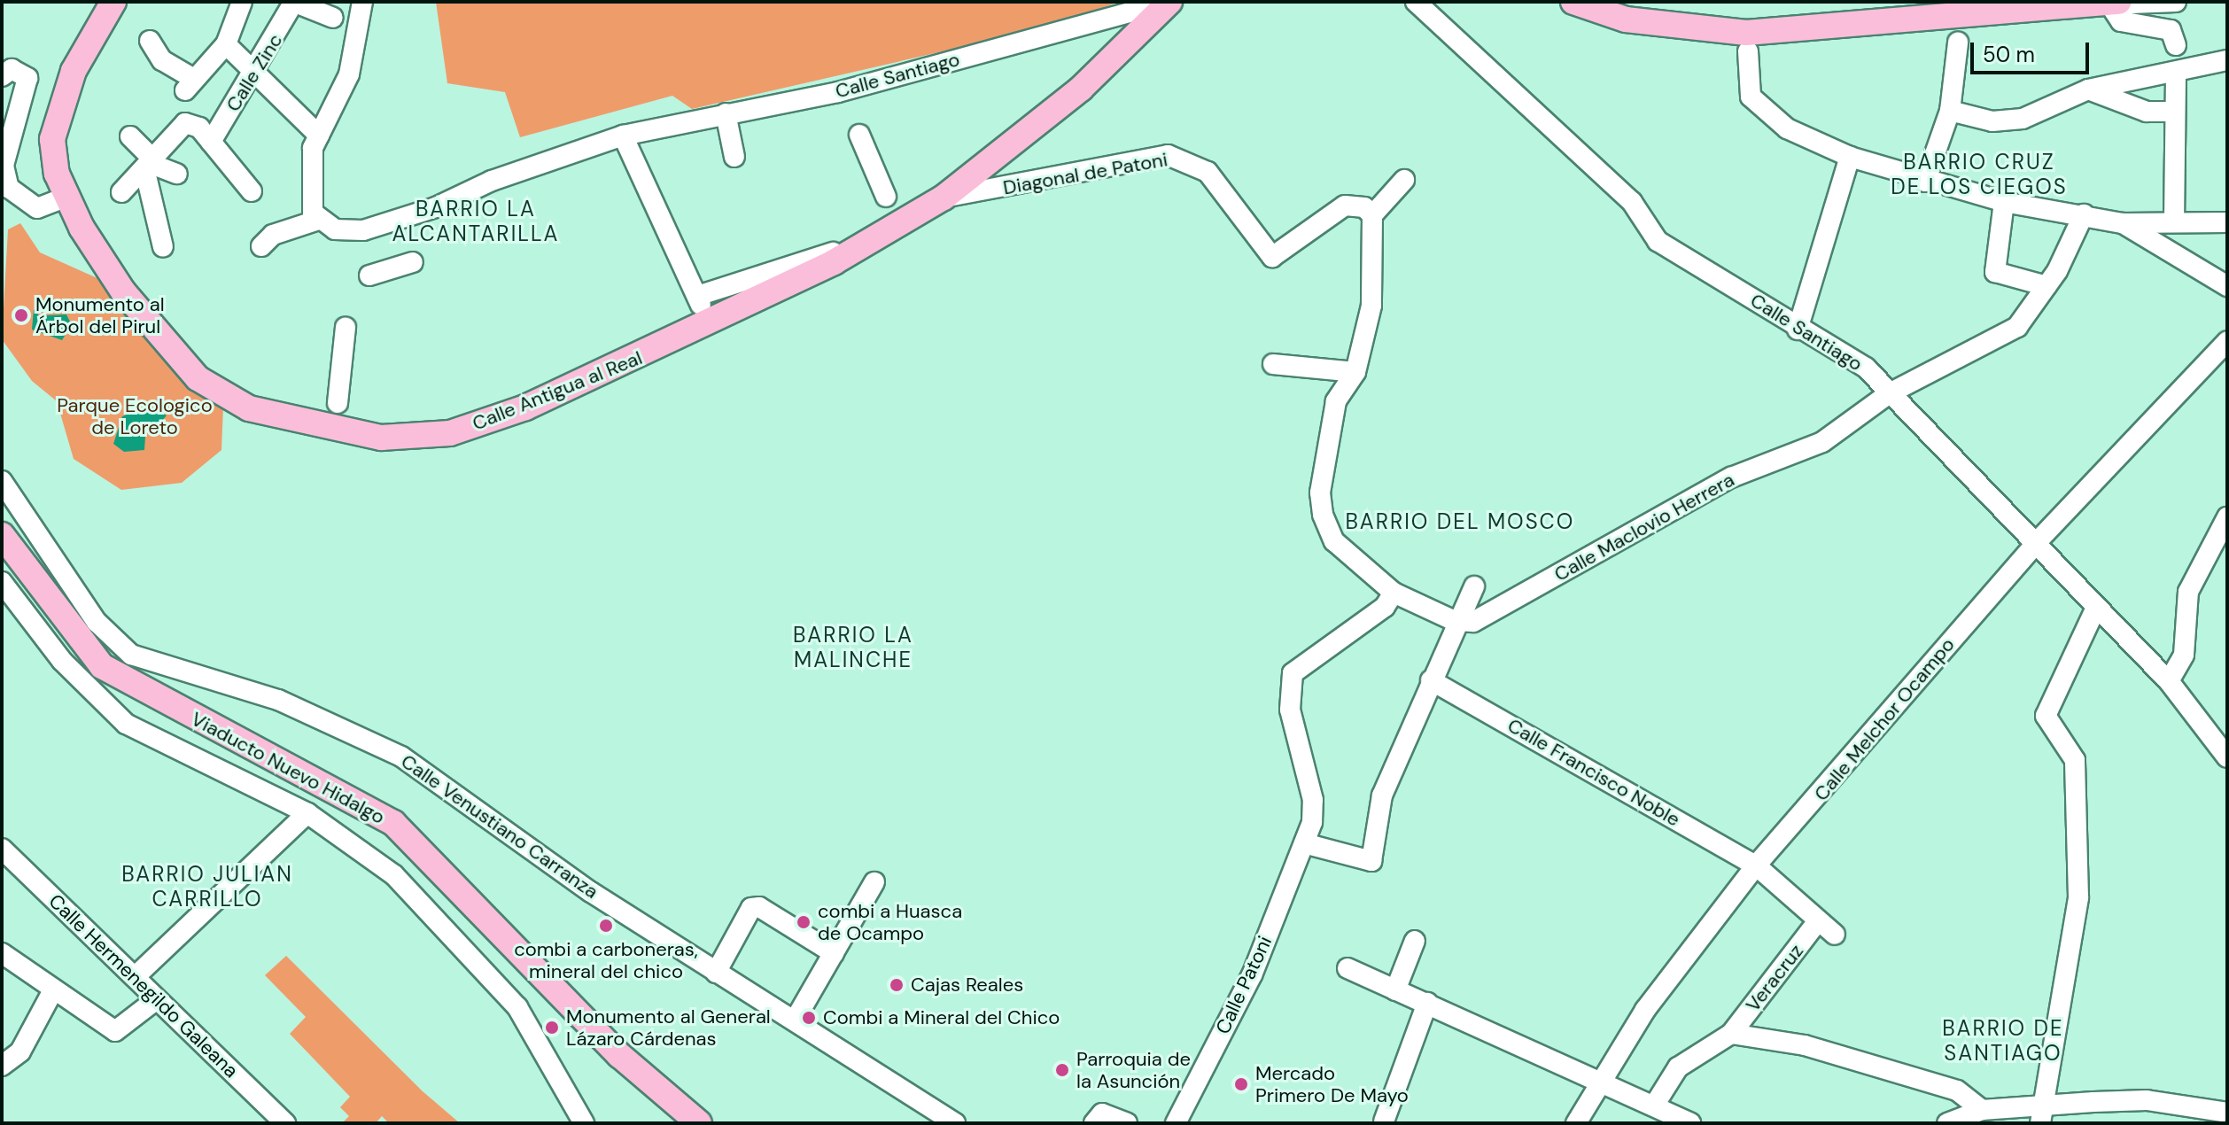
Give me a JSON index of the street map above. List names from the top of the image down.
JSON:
{
  "streets": {
    "main road": ["Calle Antigua al Real", "Viaducto Nuevo Hidalgo"],
    "street": [
      "Calle Zinc",
      "Calle Santiago",
      "Diagonal de Patoni",
      "Calle Maclovio Herrera",
      "Calle Melchor Ocampo",
      "Calle Francisco Noble",
      "Calle Venustiano Carranza",
      "Veracruz",
      "Calle Patoni",
      "Calle Hermenegildo Galeana"
    ]
  },
  "crossings": [
    ["Calle Santiago", "Calle Antigua al Real"],
    ["Calle Santiago", "Calle Maclovio Herrera"],
    ["Calle Santiago", "Calle Melchor Ocampo"],
    ["Diagonal de Patoni", "Calle Antigua al Real"],
    ["Calle Melchor Ocampo", "Calle Francisco Noble"],
    ["Calle Francisco Noble", "Veracruz"]
  ],
  "districts": [
    "BARRIO CRUZ DE LOS CIEGOS",
    "BARRIO LA ALCANTARILLA",
    "BARRIO DEL MOSCO",
    "BARRIO LA MALINCHE",
    "BARRIO JULIAN CARRILLO",
    "BARRIO DE SANTIAGO"
  ],
  "parks": ["Parque Ecologico de Loreto"],
  "places": [
    "Monumento al Árbol del Pirul",
    "combi a Huasca de Ocampo",
    "combi a carboneras, mineral del chico",
    "Cajas Reales",
    "Combi a Mineral del Chico",
    "Monumento al General Lázaro Cárdenas",
    "Parroquia de la Asunción",
    "Mercado Primero De Mayo"
  ],
  "scale_bar": "50 m"
}
